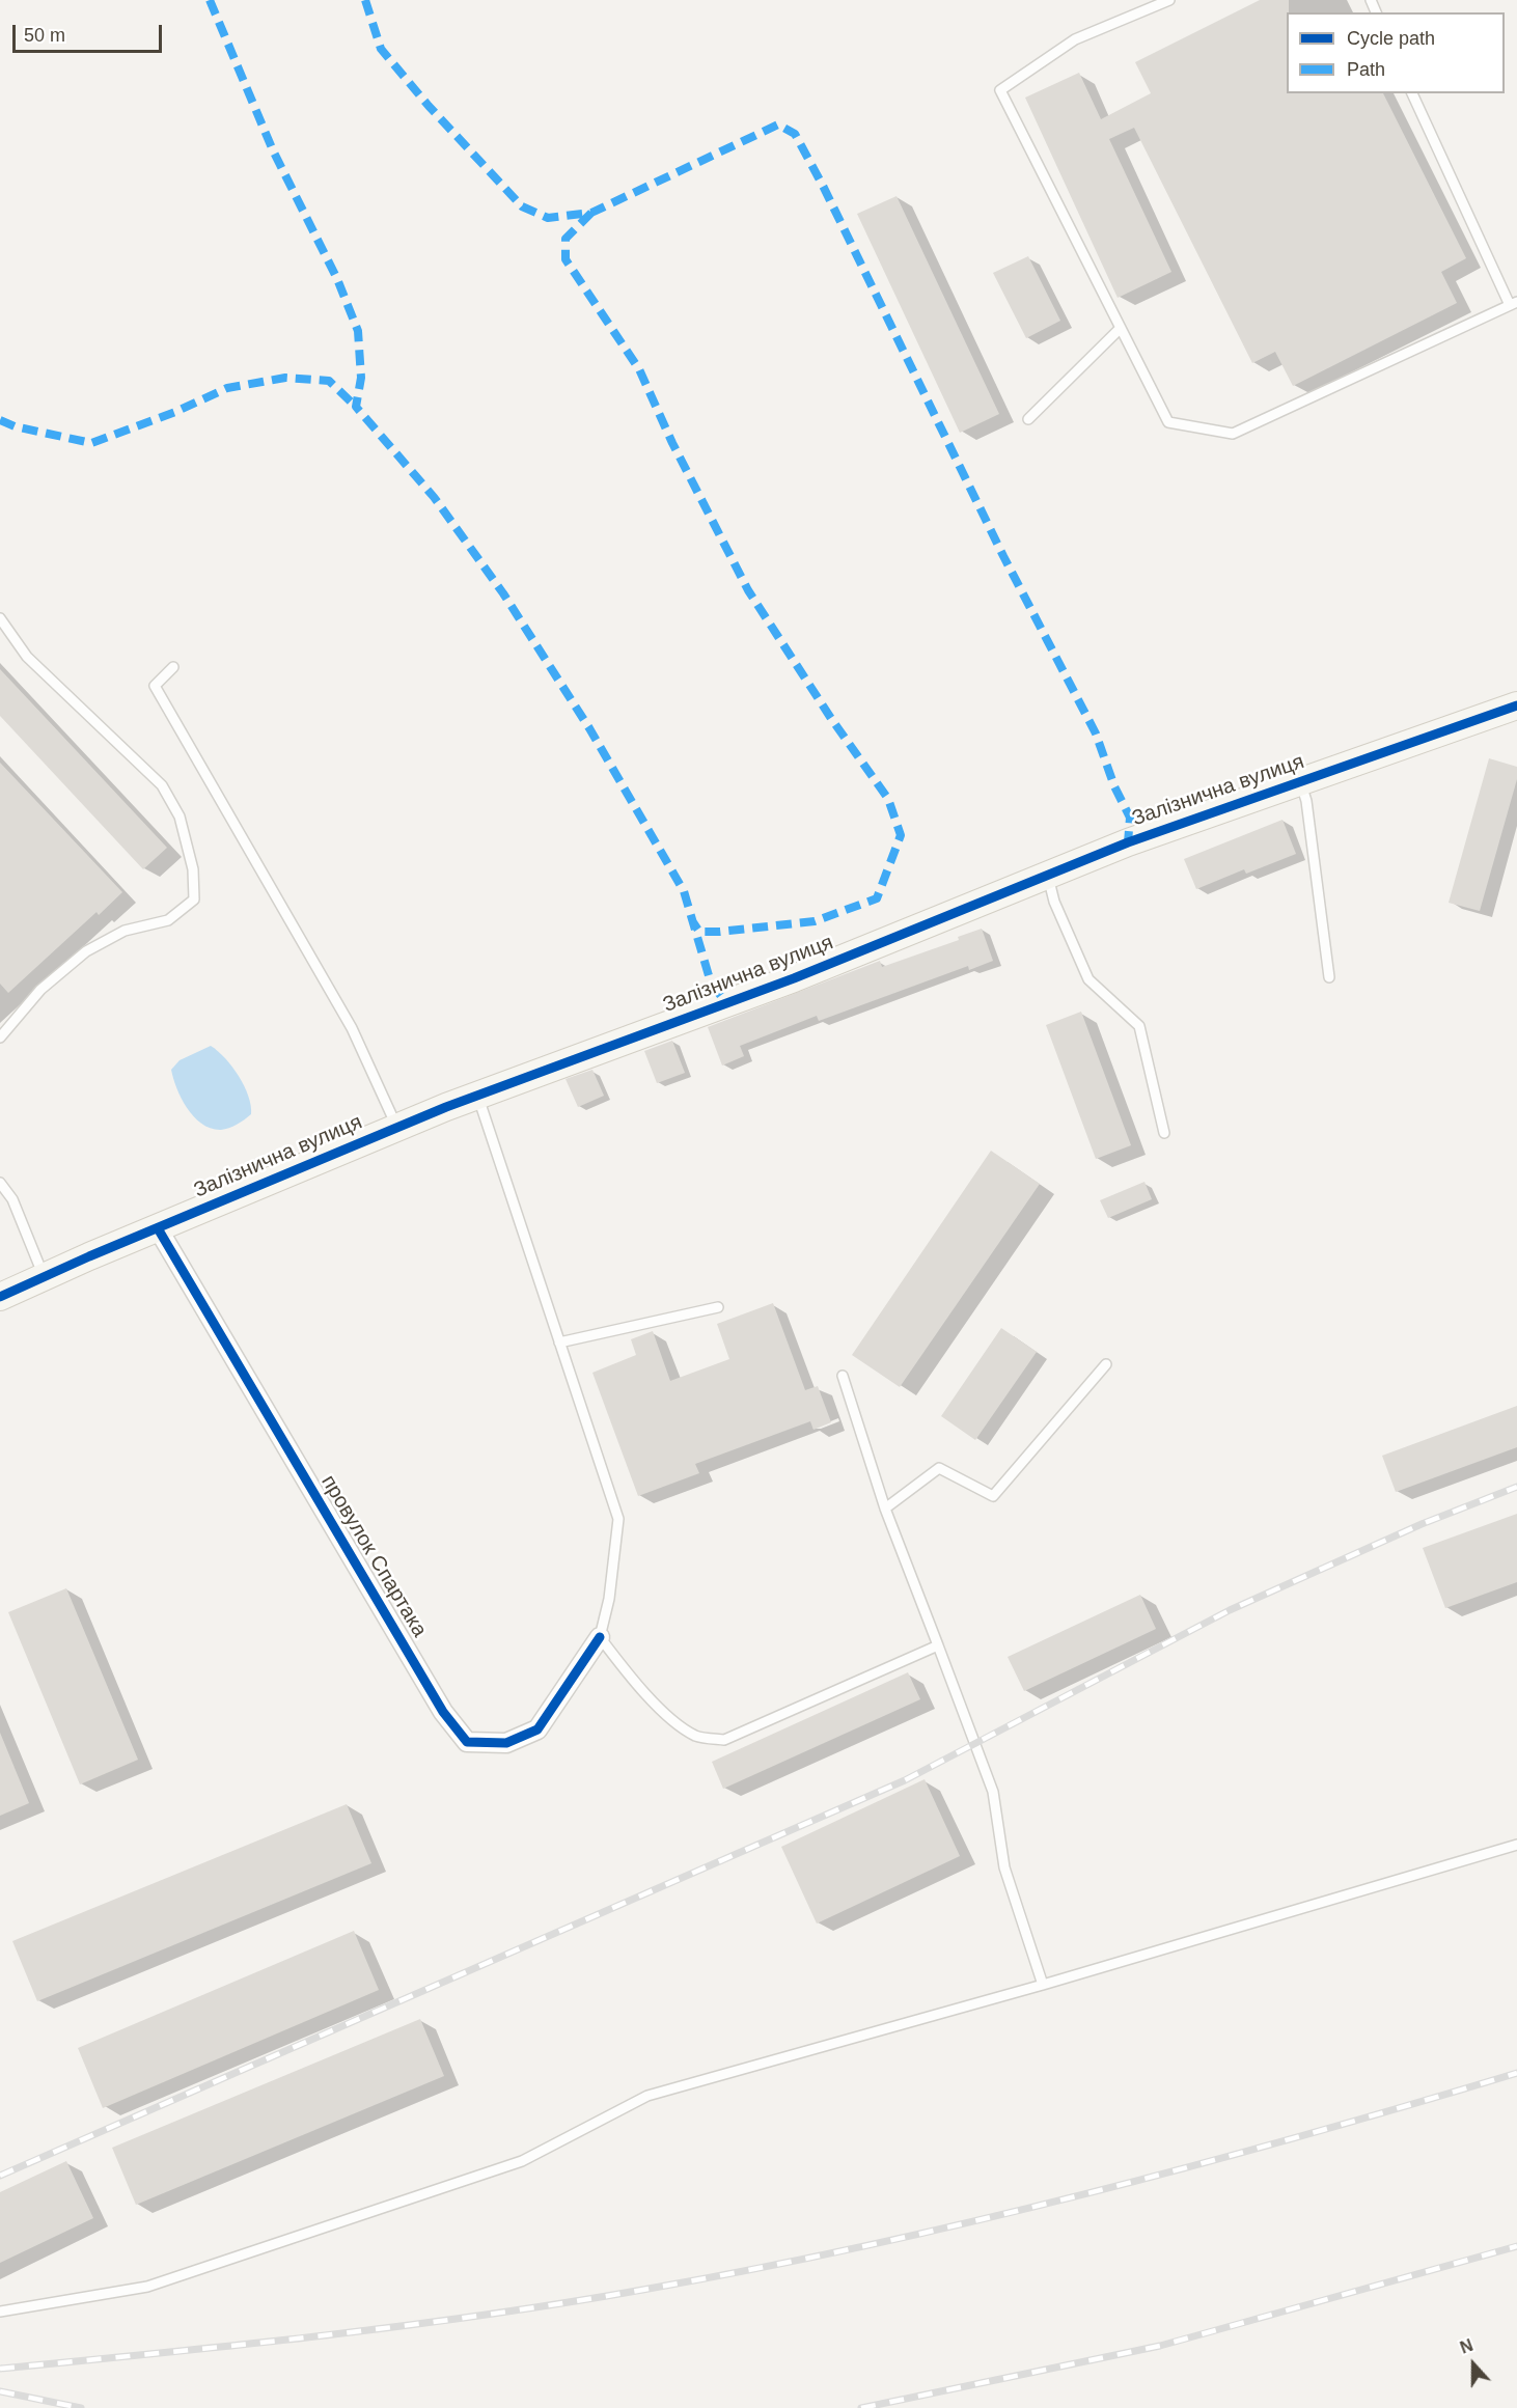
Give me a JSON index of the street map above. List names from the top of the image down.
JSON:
{
  "streets": {
    "street": ["Залізнична вулиця", "провулок Спартака"]
  },
  "crossings": [
    ["Залізнична вулиця", "провулок Спартака"]
  ],
  "legend": ["Cycle path", "Path"],
  "scale_bar": "50 m",
  "north": "top"
}
